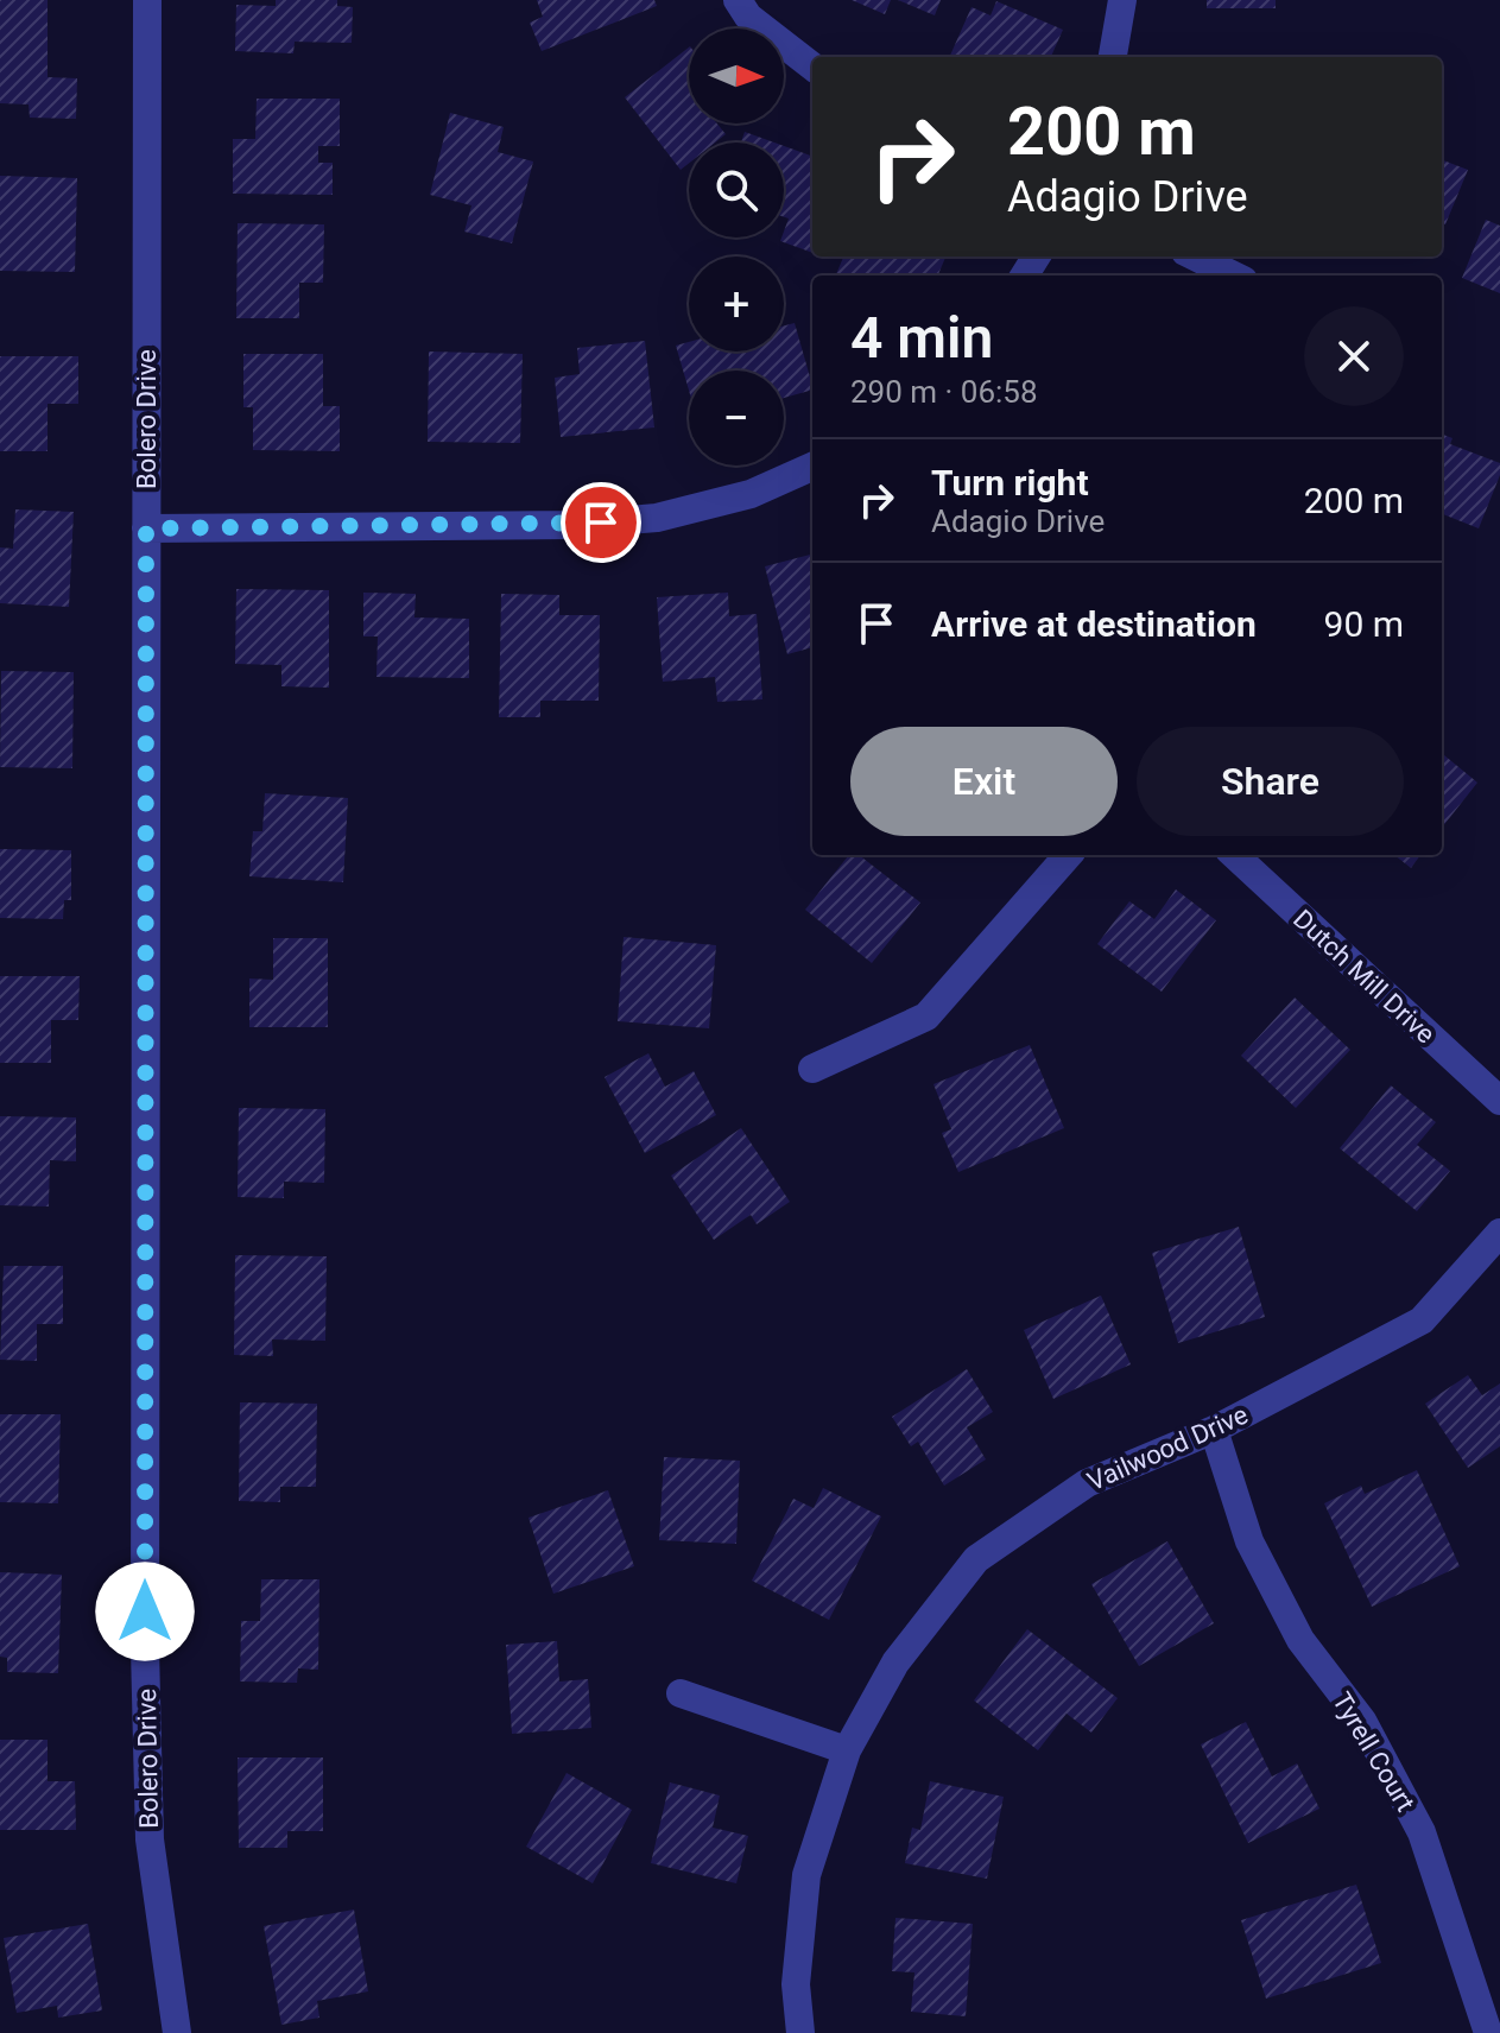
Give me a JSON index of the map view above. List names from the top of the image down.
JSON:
{
  "streets": {
    "street": [
      "Bolero Drive",
      "Dutch Mill Drive",
      "Vailwood Drive",
      "Tyrell Court"
    ]
  },
  "crossings": [
    ["Vailwood Drive", "Tyrell Court"]
  ],
  "north": "right",
  "page": {
    "map_buttons": ["+", "−"],
    "turn": ["200 m", "Adagio Drive"],
    "heading": ["4 min", "290 m · 06:58"],
    "list": [
      {
        "name": "Turn right",
        "note": "Adagio Drive",
        "value": "200 m"
      },
      {
        "name": "Arrive at destination",
        "value": "90 m"
      }
    ],
    "buttons": ["Exit", "Share"]
  }
}
